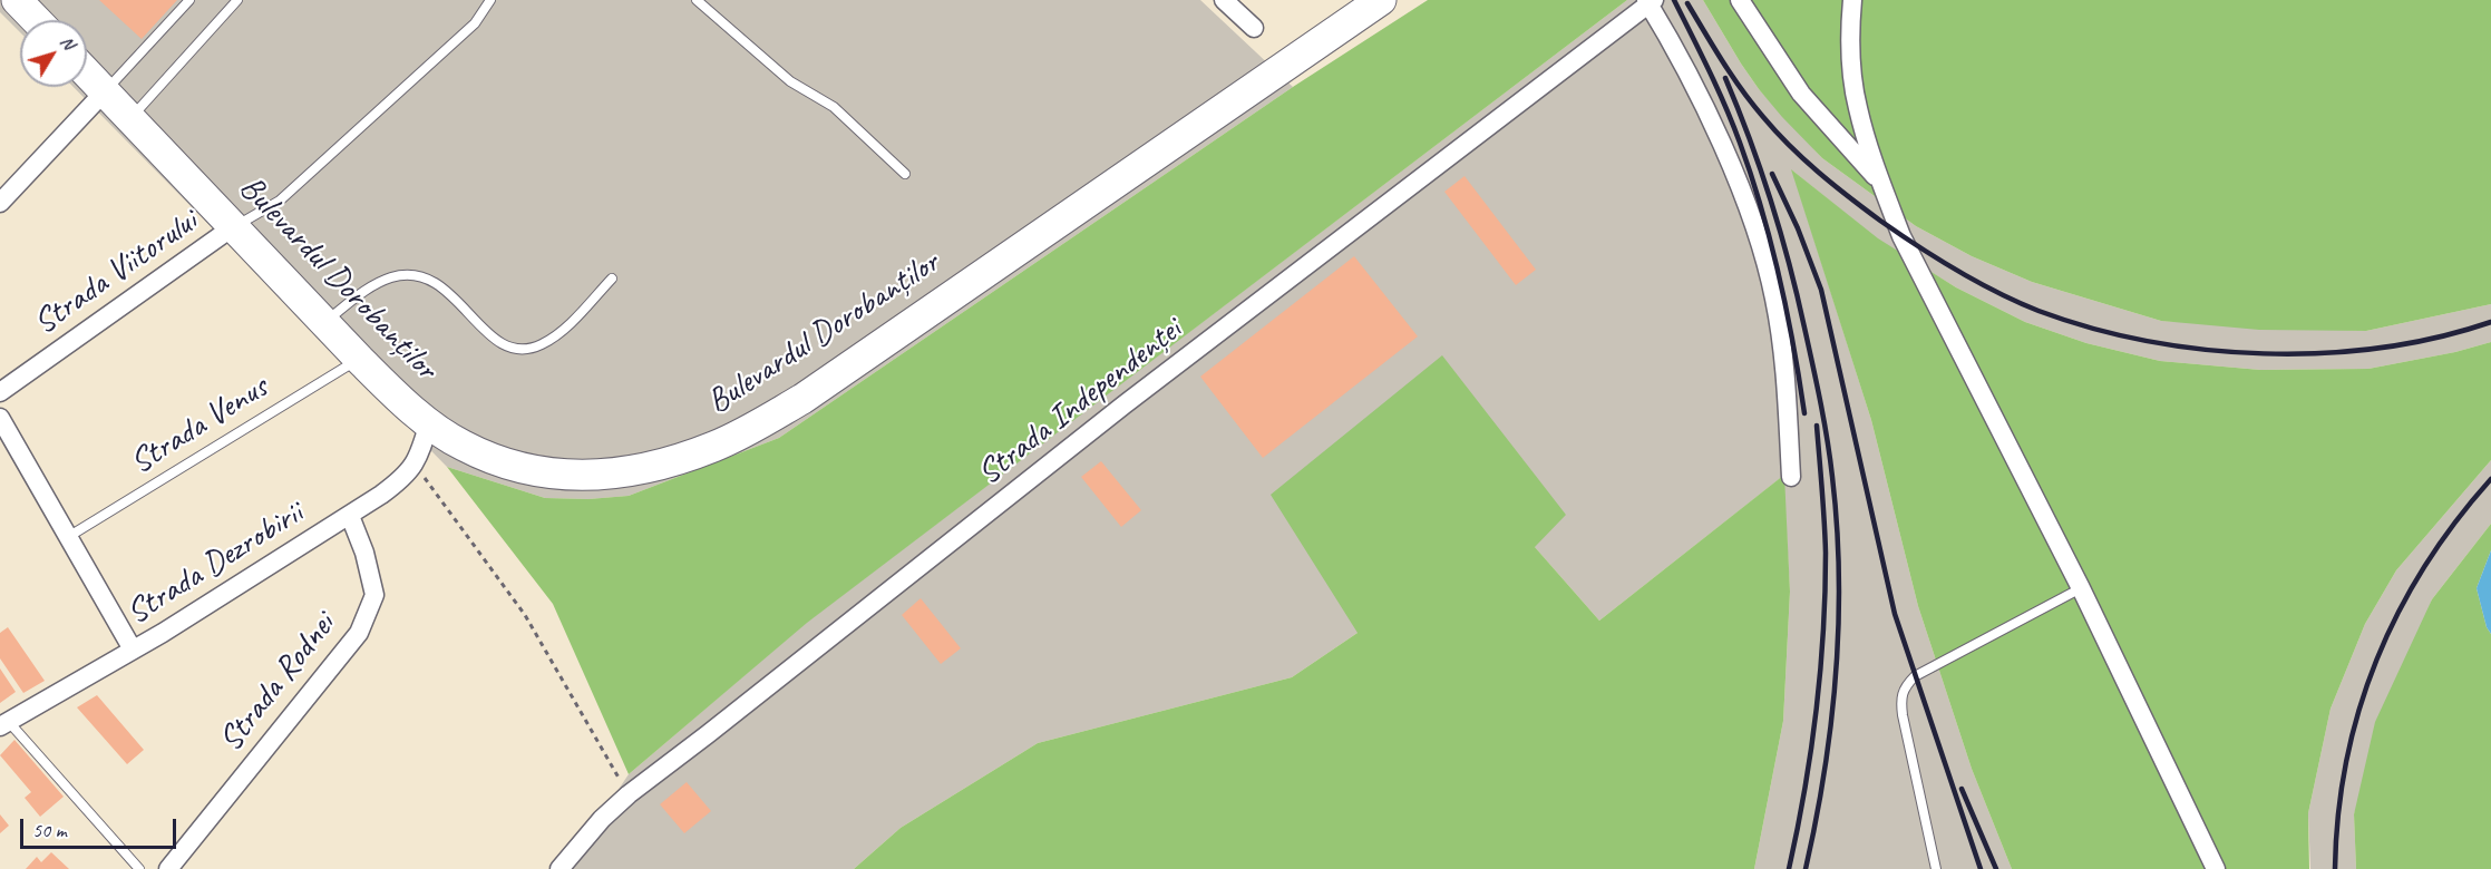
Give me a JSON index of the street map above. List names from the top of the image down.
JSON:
{
  "streets": {
    "main road": ["Bulevardul Dorobanților"],
    "street": [
      "Strada Viitorului",
      "Strada Independenței",
      "Strada Dezrobirii",
      "Strada Rodnei"
    ],
    "lane": ["Strada Venus"]
  },
  "crossings": [
    ["Strada Viitorului", "Bulevardul Dorobanților"],
    ["Bulevardul Dorobanților", "Strada Venus"],
    ["Bulevardul Dorobanților", "Strada Dezrobirii"],
    ["Strada Dezrobirii", "Strada Rodnei"]
  ],
  "scale_bar": "50 m",
  "north": "top right"
}
